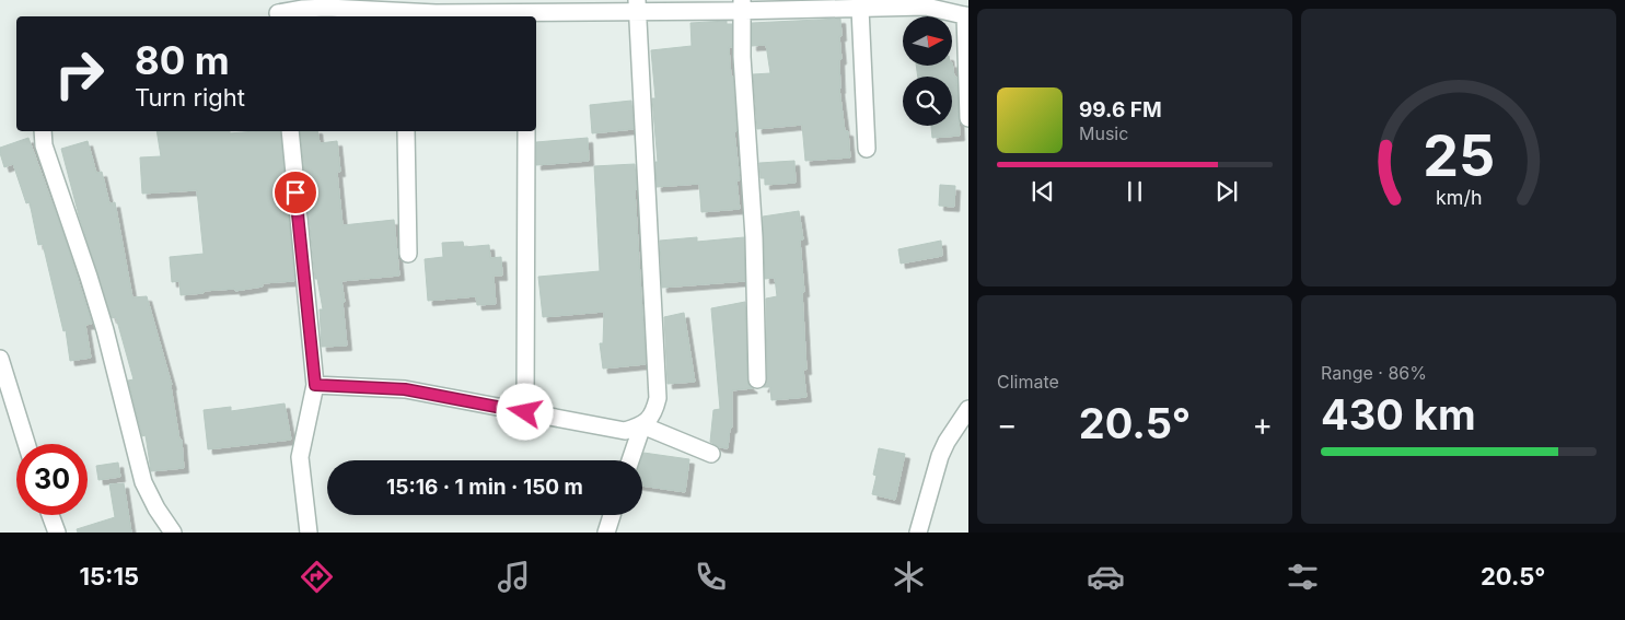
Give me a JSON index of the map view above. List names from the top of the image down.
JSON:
{
  "north": "right",
  "page": {
    "turn": ["80 m", "Turn right"],
    "song": ["99.6 FM", "Music"],
    "tile": [
      "Climate",
      ["Range · 86%", "430 km"]
    ],
    "heat": ["−", "20.5°", "+"],
    "limit": "30",
    "trip": "15:16 · 1 min · 150 m",
    "tabs": ["15:15", "20.5°"],
    "gauge": ["25", "km/h"]
  }
}
